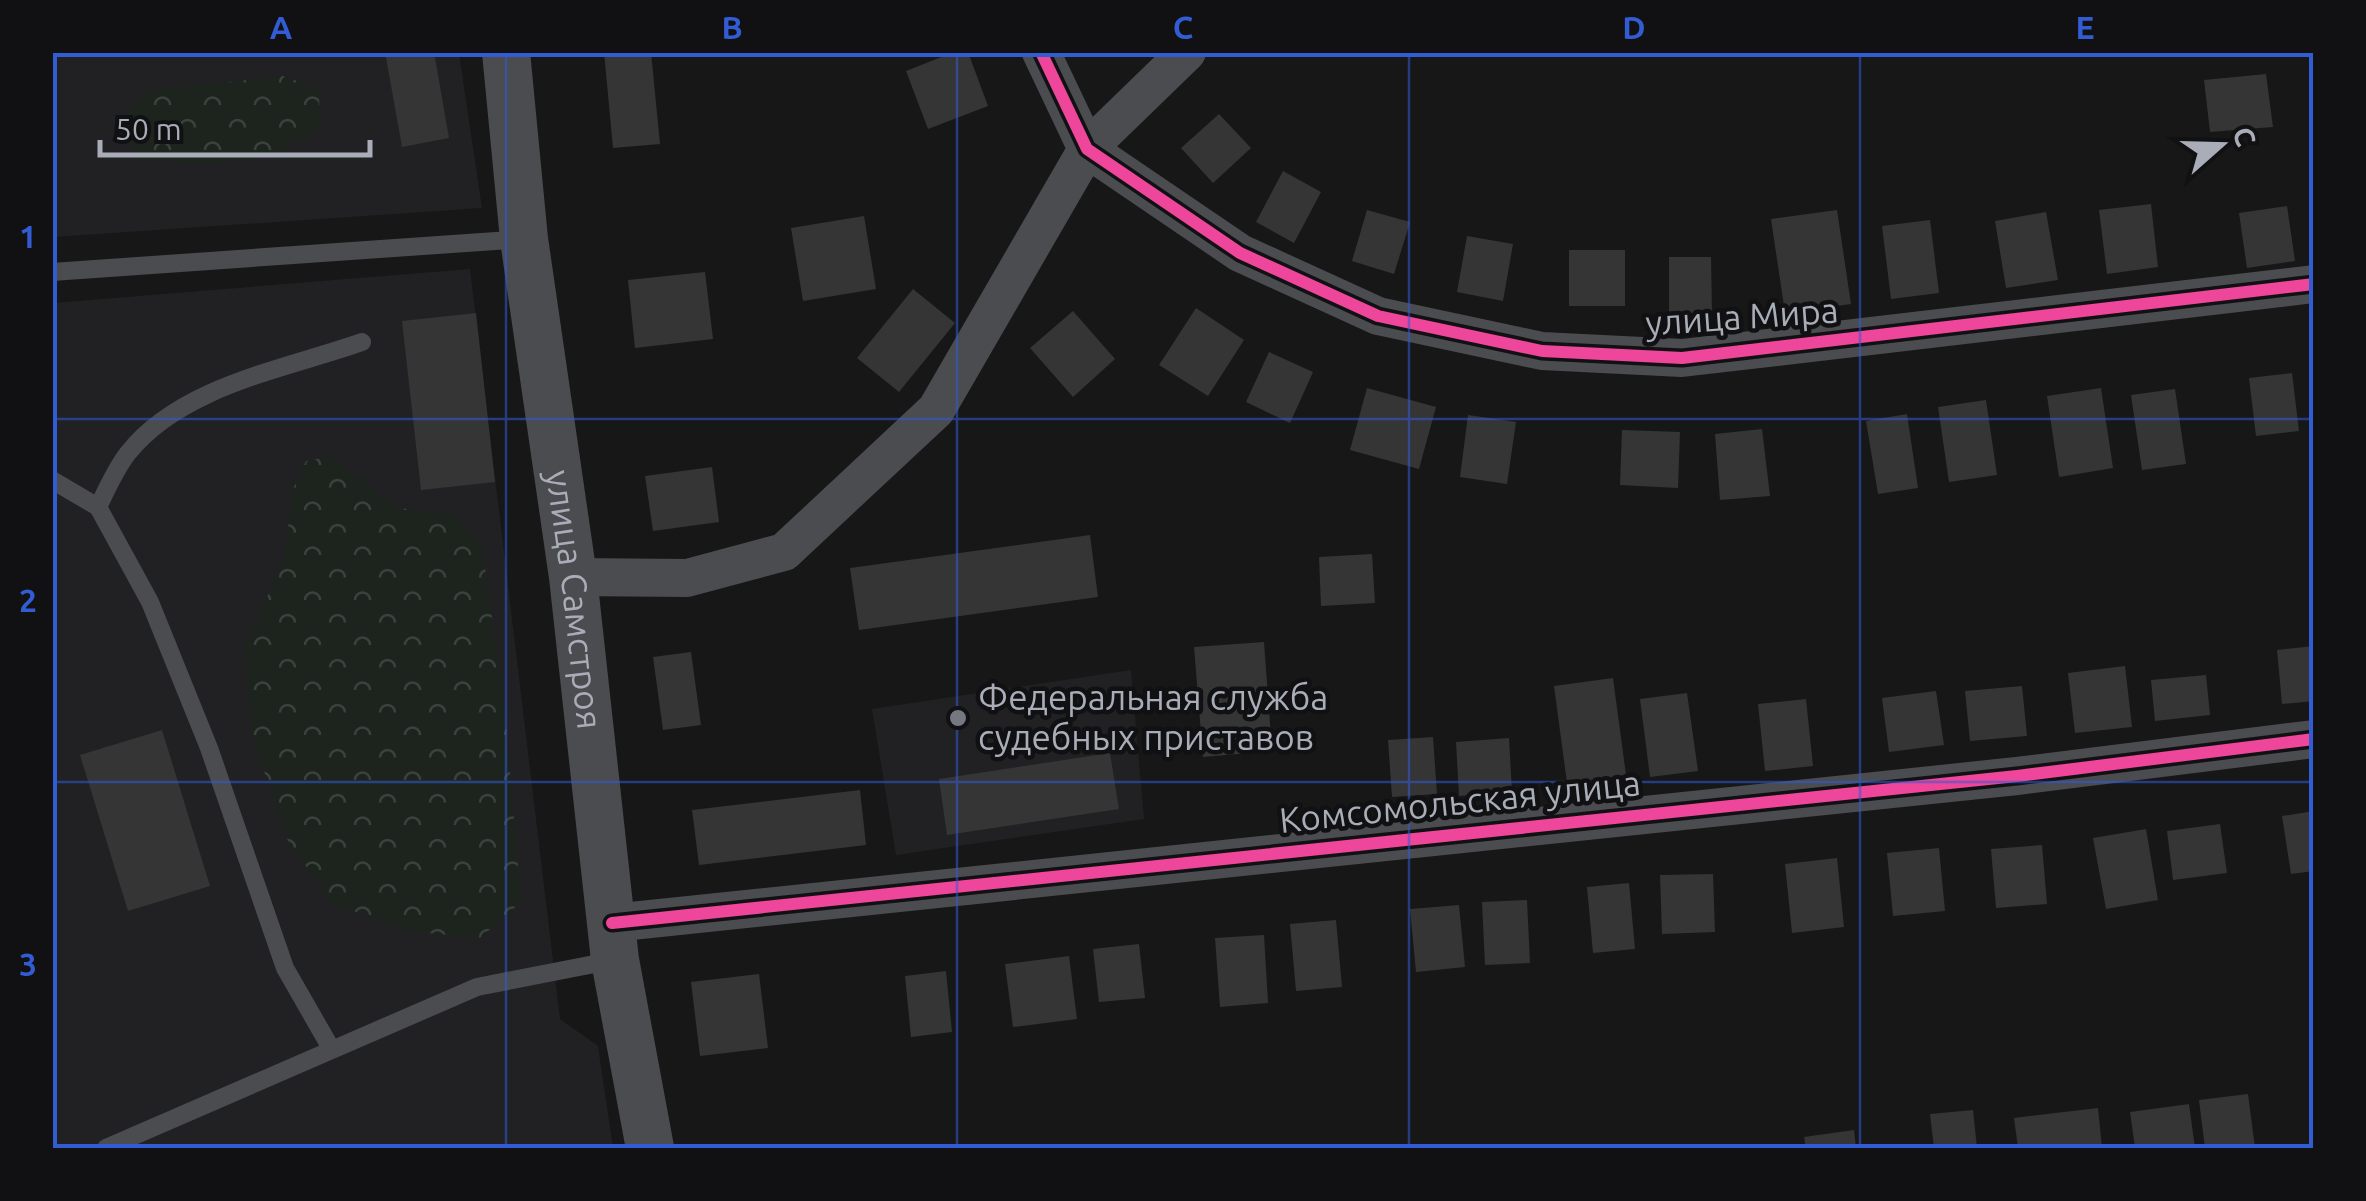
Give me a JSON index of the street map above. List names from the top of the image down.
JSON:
{
  "streets": {
    "street": ["улица Мира", "улица Самстроя", "Комсомольская улица"]
  },
  "crossings": [
    ["улица Самстроя", "Комсомольская улица"]
  ],
  "places": ["Федеральная служба судебных приставов"],
  "scale_bar": "50 m",
  "north": "right",
  "grid": {
    "columns": [
      "A",
      "B",
      "C",
      "D",
      "E"
    ],
    "rows": ["1", "2", "3"]
  }
}
